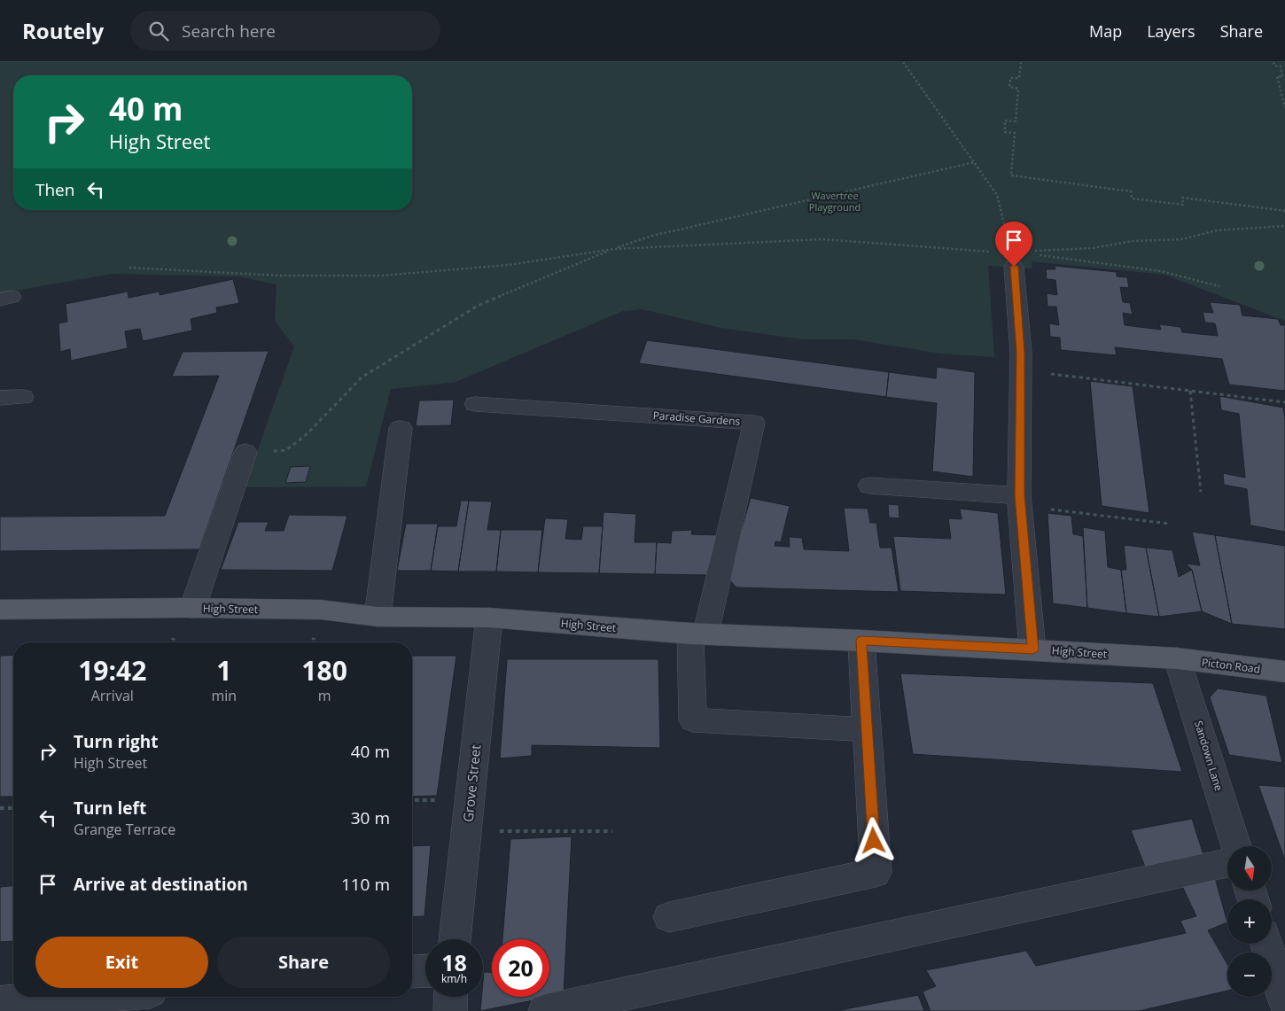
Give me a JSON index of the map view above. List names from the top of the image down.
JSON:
{
  "streets": {
    "main road": ["High Street", "Picton Road"],
    "street": ["Paradise Gardens", "Sandown Lane", "Grove Street"]
  },
  "crossings": [
    ["Paradise Gardens", "High Street"],
    ["High Street", "Picton Road"],
    ["High Street", "Sandown Lane"],
    ["High Street", "Grove Street"],
    ["Picton Road", "Sandown Lane"]
  ],
  "parks": ["Wavertree Playground"],
  "north": "bottom",
  "page": {
    "header": "Routely",
    "search": "Search here",
    "nav": ["Map", "Layers", "Share"],
    "turn": ["40 m", "High Street"],
    "then": "Then",
    "eta": [
      "19:42",
      "Arrival",
      "1",
      "min",
      "180",
      "m"
    ],
    "list": [
      {
        "name": "Turn right",
        "note": "High Street",
        "value": "40 m"
      },
      {
        "name": "Turn left",
        "note": "Grange Terrace",
        "value": "30 m"
      },
      {
        "name": "Arrive at destination",
        "value": "110 m"
      }
    ],
    "map_buttons": ["+", "−"],
    "buttons": ["Exit", "Share"],
    "speed": "18 km/h",
    "limit": "20"
  }
}
